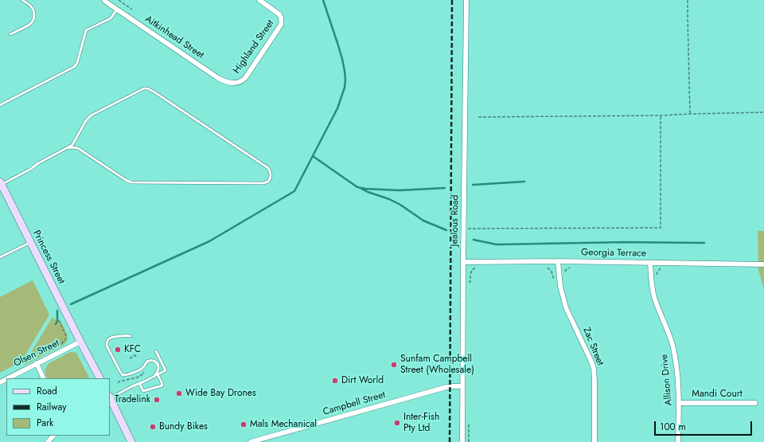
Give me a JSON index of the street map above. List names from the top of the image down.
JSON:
{
  "streets": {
    "main road": ["Princess Street"],
    "street": [
      "Aitkinhead Street",
      "Highland Street",
      "Jealous Road",
      "Georgia Terrace",
      "Zac Street",
      "Olsen Street",
      "Allison Drive",
      "Mandi Court",
      "Campbell Street"
    ]
  },
  "crossings": [
    ["Aitkinhead Street", "Highland Street"],
    ["Jealous Road", "Georgia Terrace"],
    ["Jealous Road", "Campbell Street"],
    ["Georgia Terrace", "Zac Street"],
    ["Georgia Terrace", "Allison Drive"],
    ["Princess Street", "Olsen Street"],
    ["Allison Drive", "Mandi Court"]
  ],
  "places": [
    "KFC",
    "Sunfam Campbell Street (Wholesale)",
    "Dirt World",
    "Wide Bay Drones",
    "Tradelink",
    "Inter-Fish Pty Ltd",
    "Mals Mechanical",
    "Bundy Bikes"
  ],
  "legend": ["Road", "Railway", "Park"],
  "scale_bar": "100 m"
}
